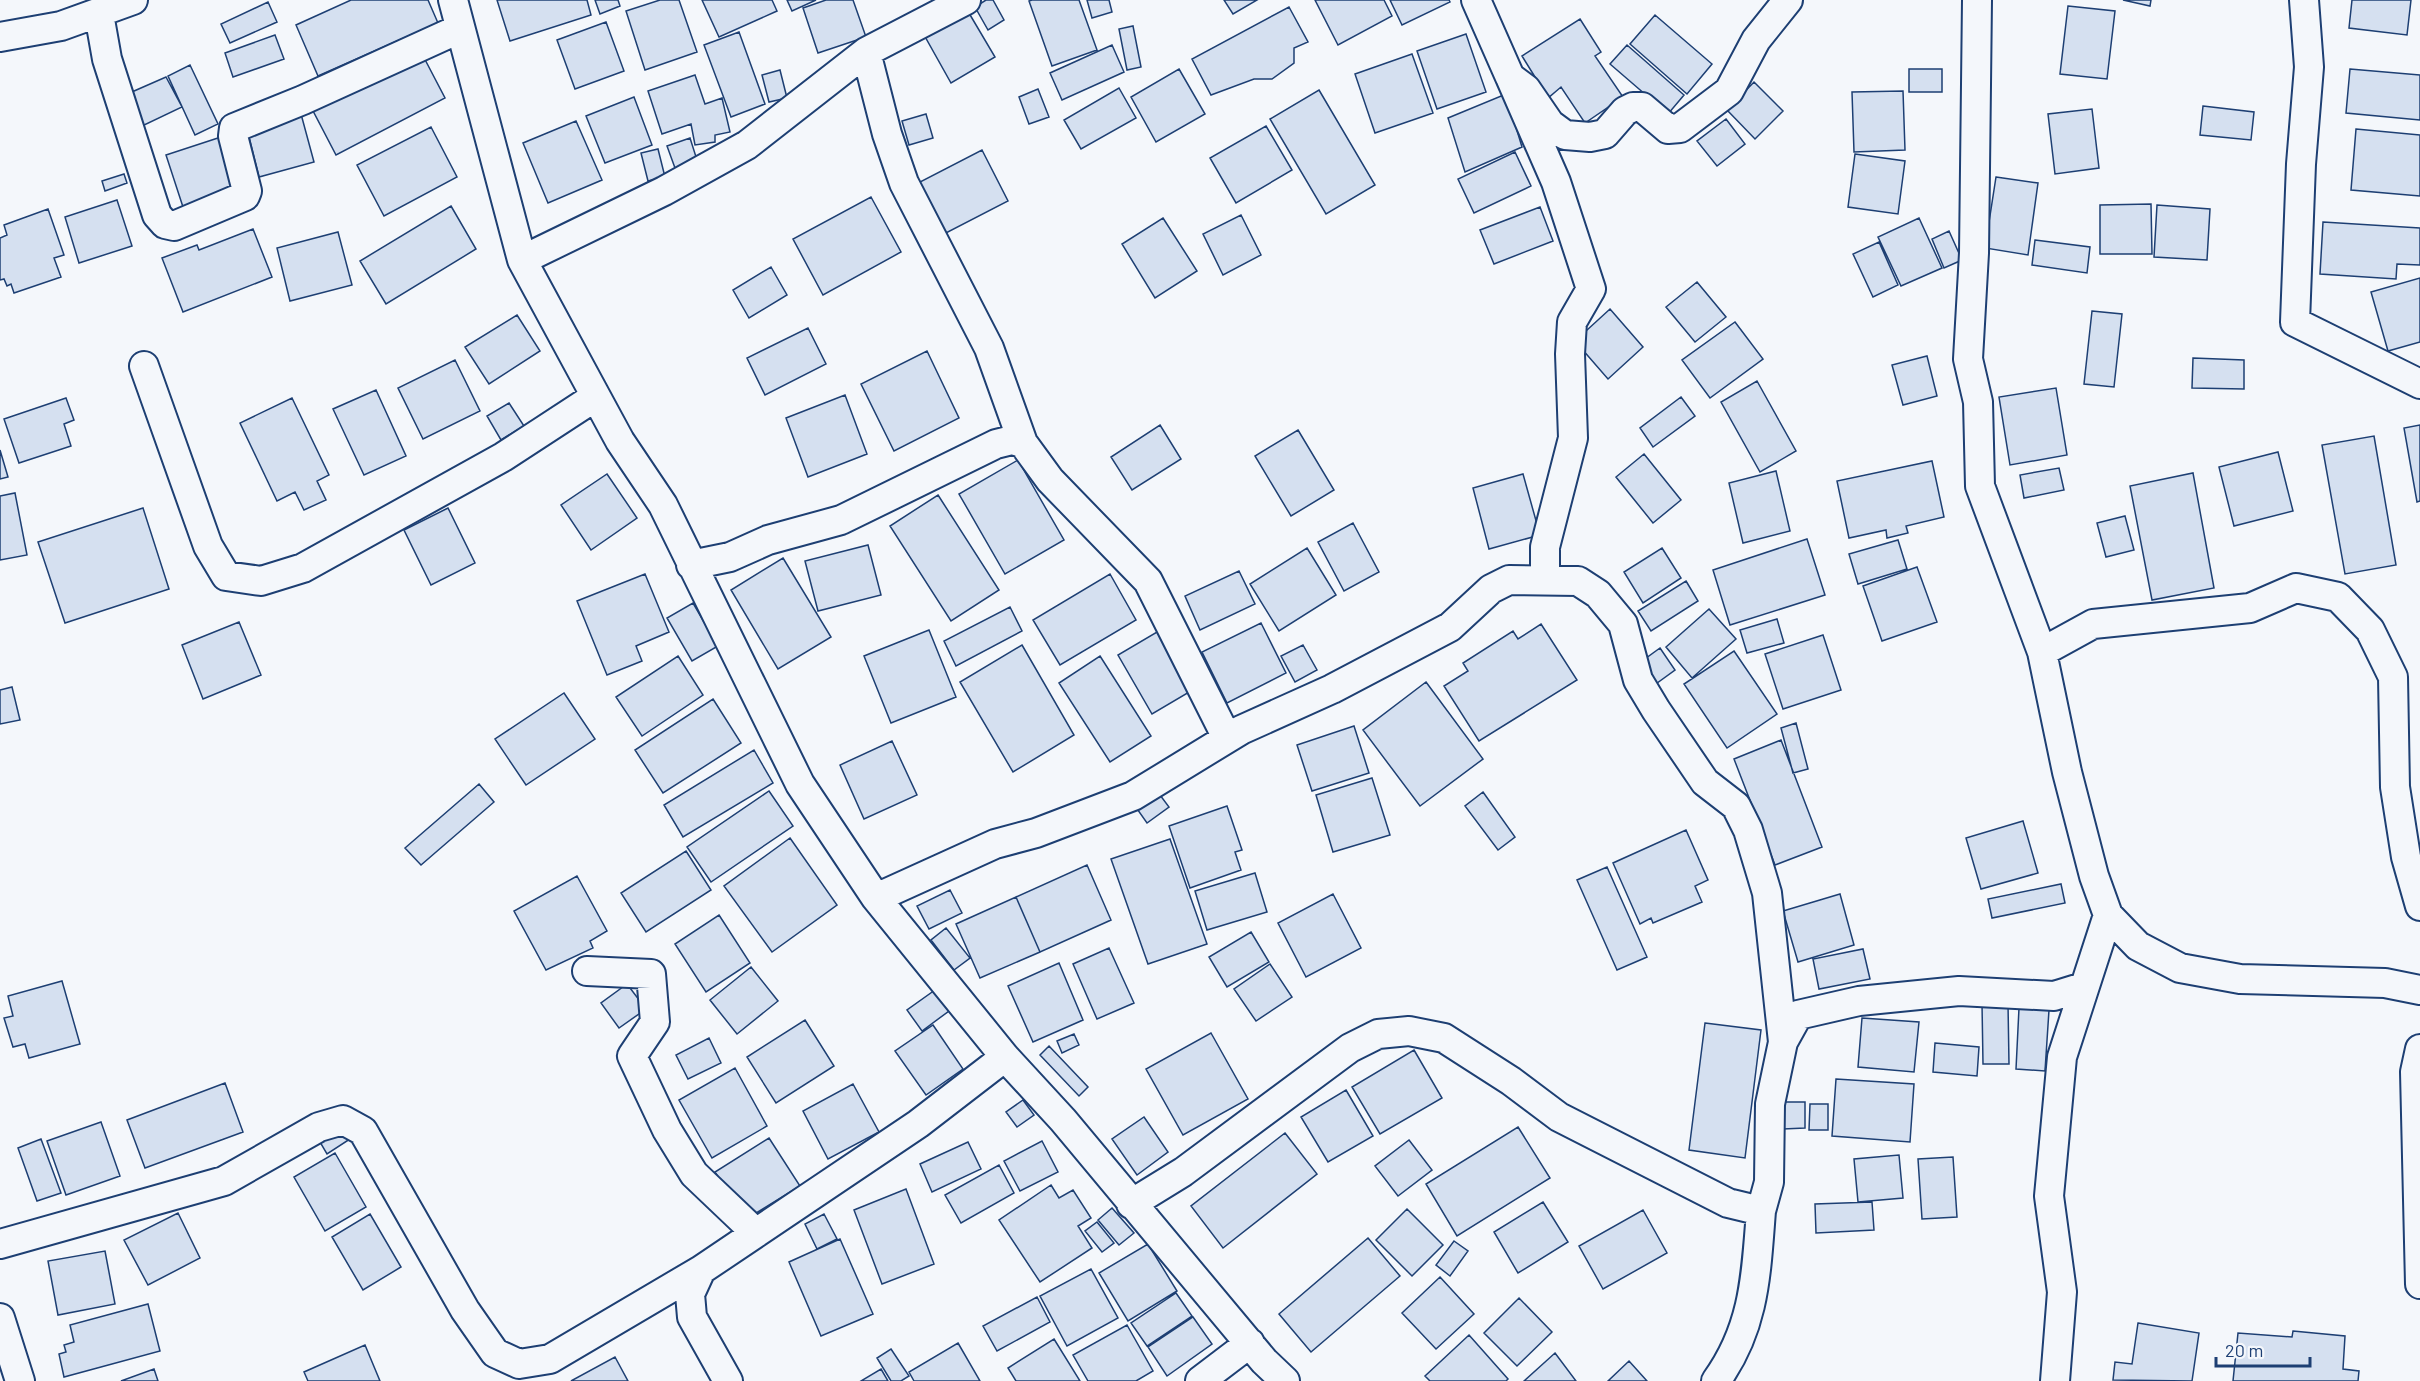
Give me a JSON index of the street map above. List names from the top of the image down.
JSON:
{
  "scale_bar": "20 m"
}
